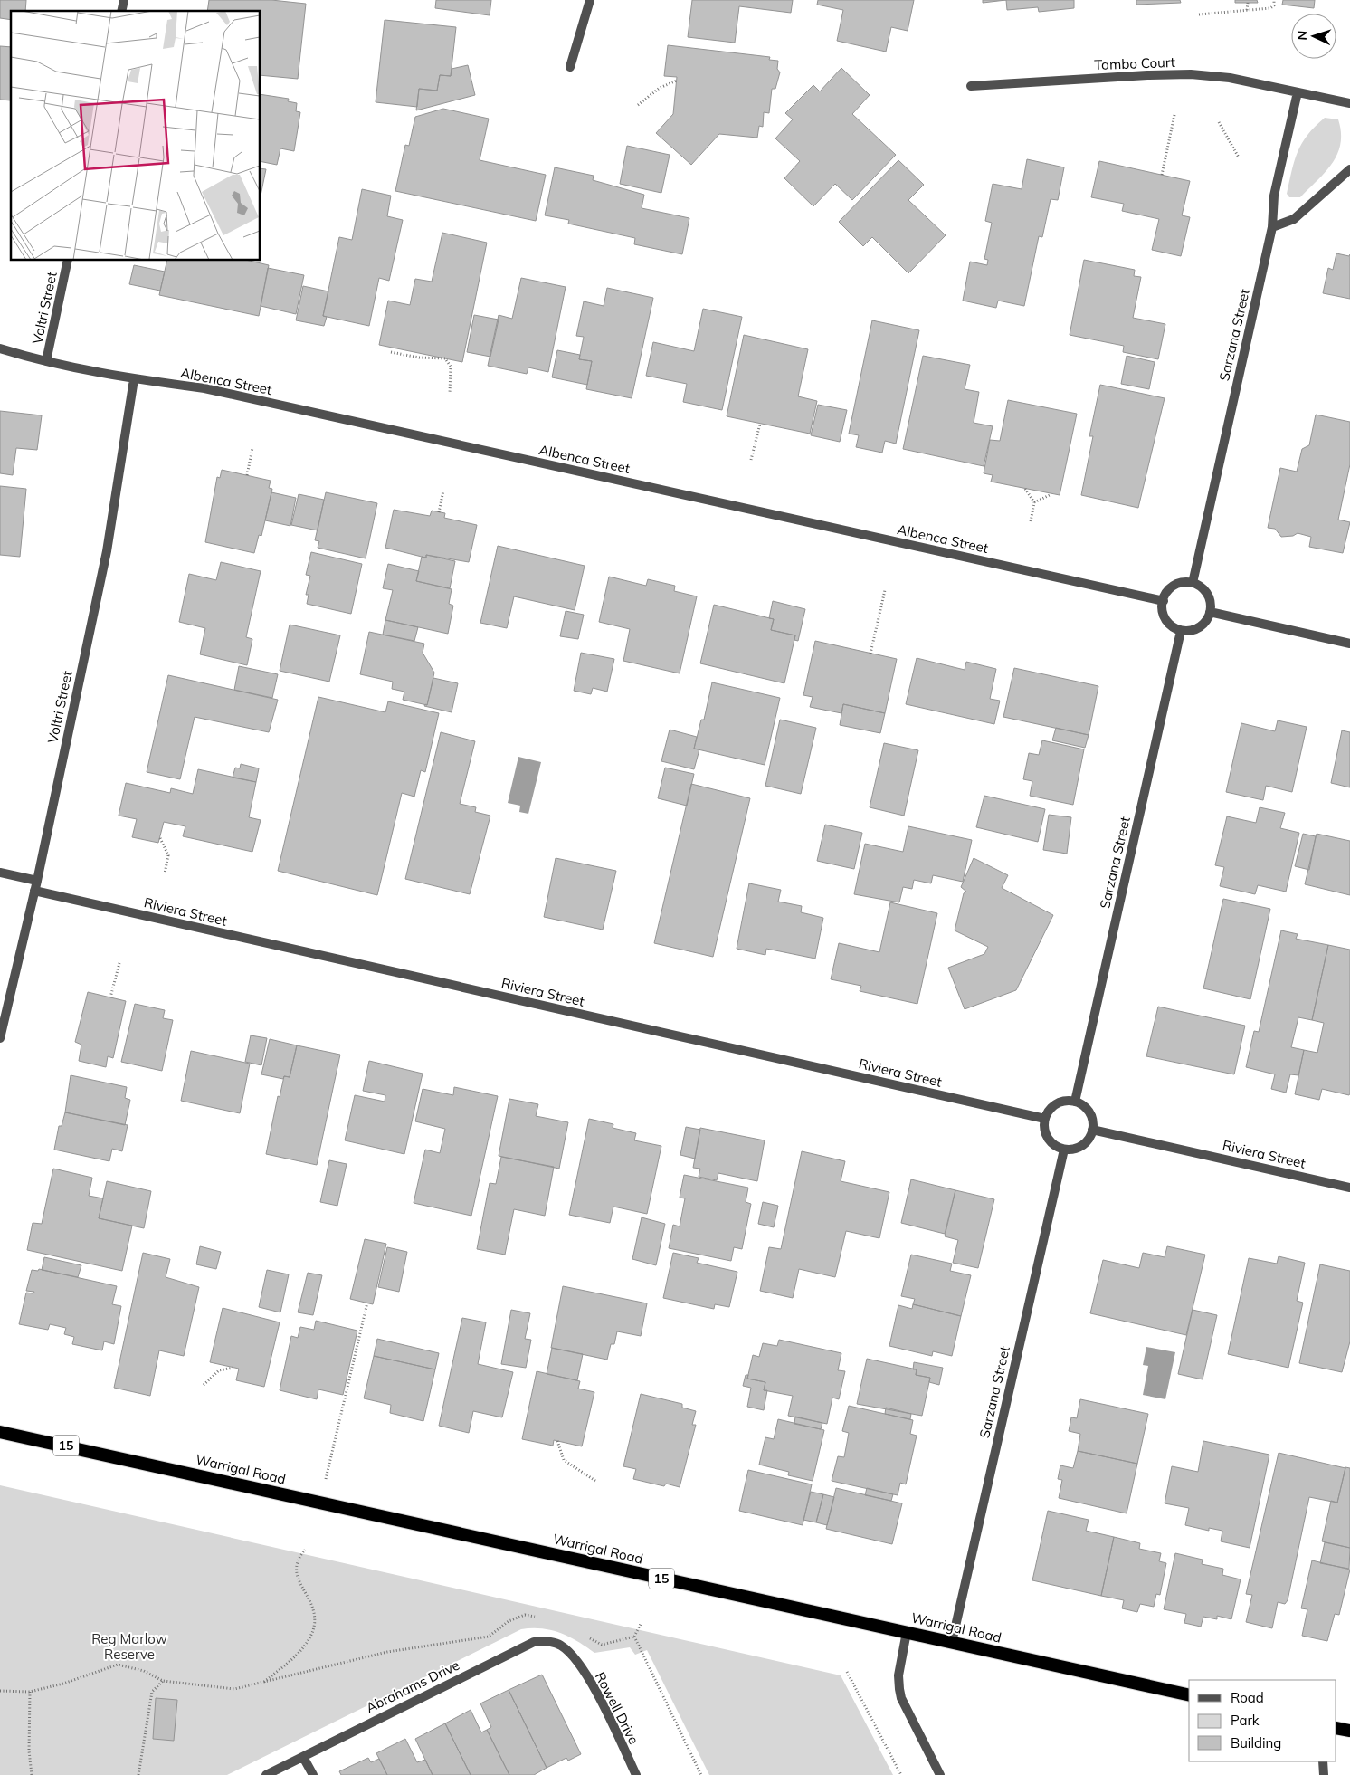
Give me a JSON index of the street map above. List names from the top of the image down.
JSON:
{
  "streets": {
    "highway": ["15", "Warrigal Road"],
    "street": [
      "Tambo Court",
      "Voltri Street",
      "Sarzana Street",
      "Albenca Street",
      "Riviera Street",
      "Abrahams Drive",
      "Rowell Drive"
    ]
  },
  "crossings": [
    ["Tambo Court", "Sarzana Street"],
    ["Voltri Street", "Albenca Street"],
    ["Voltri Street", "Riviera Street"],
    ["Sarzana Street", "Albenca Street"],
    ["Sarzana Street", "Riviera Street"],
    ["Sarzana Street", "Warrigal Road"],
    ["Abrahams Drive", "Rowell Drive"]
  ],
  "parks": ["Reg Marlow Reserve"],
  "legend": ["Road", "Park", "Building"],
  "north": "left"
}
